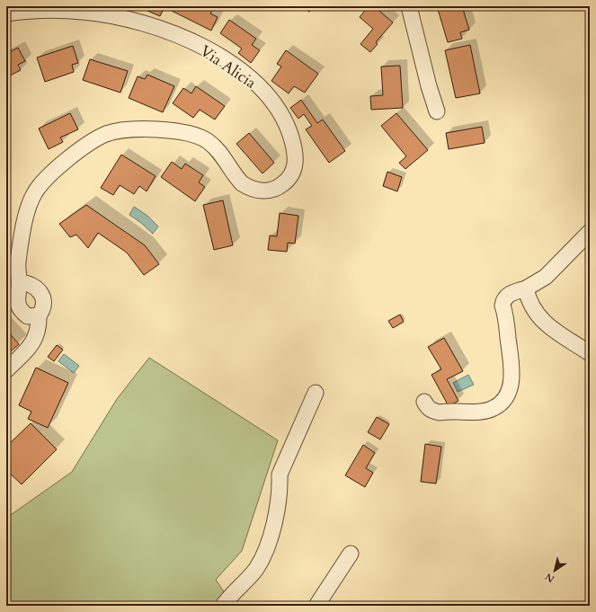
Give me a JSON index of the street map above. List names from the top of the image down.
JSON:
{
  "streets": {
    "street": ["Via Alicia"]
  },
  "north": "bottom left"
}
